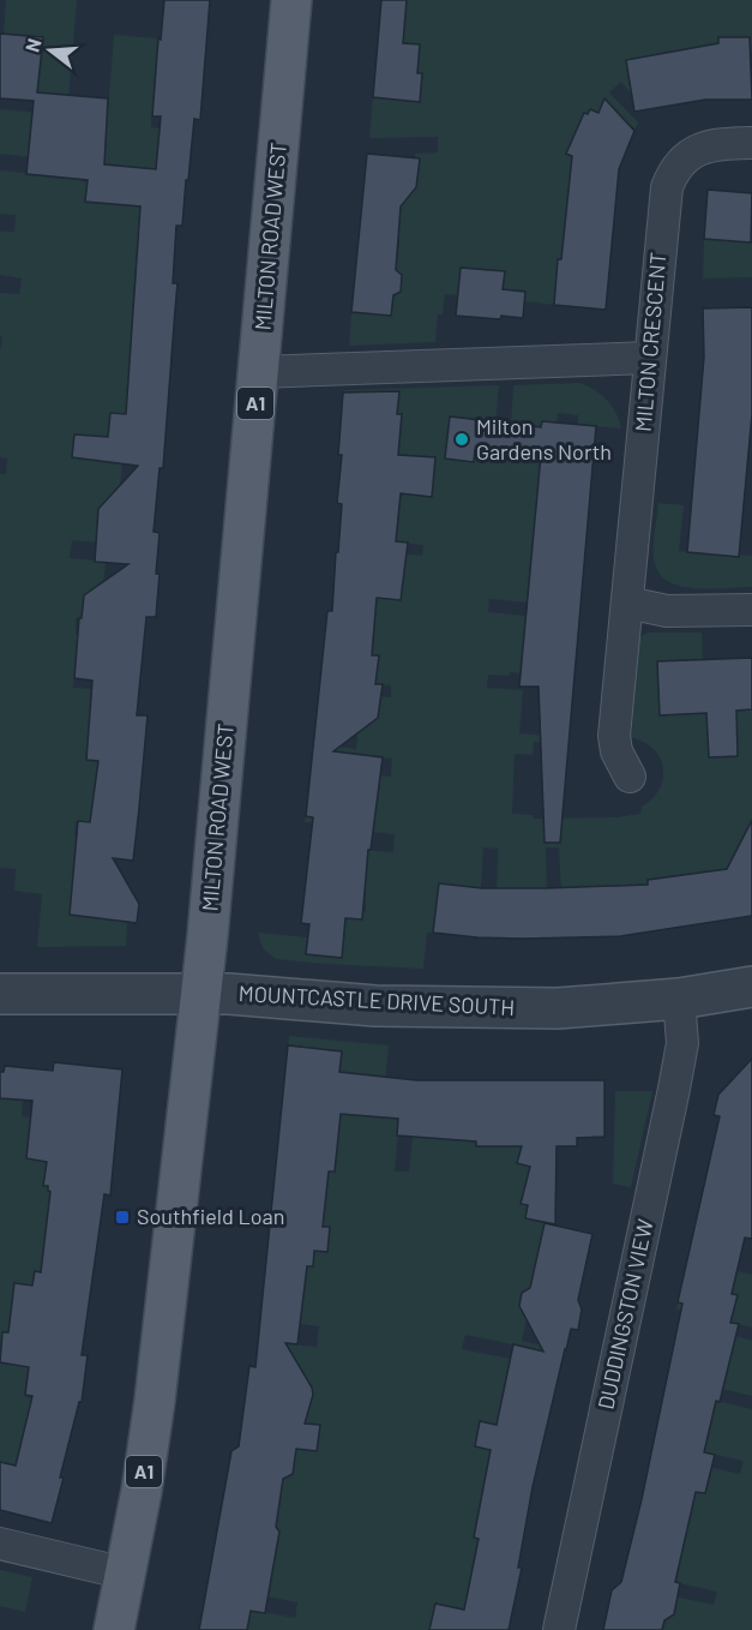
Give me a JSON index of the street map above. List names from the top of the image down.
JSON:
{
  "streets": {
    "main road": ["MILTON ROAD WEST", "A1"],
    "street": ["MILTON CRESCENT", "MOUNTCASTLE DRIVE SOUTH", "DUDDINGSTON VIEW"]
  },
  "crossings": [
    ["MILTON ROAD WEST", "MOUNTCASTLE DRIVE SOUTH"],
    ["MOUNTCASTLE DRIVE SOUTH", "DUDDINGSTON VIEW"]
  ],
  "places": {
    "other": ["Milton Gardens North"],
    "transit": ["Southfield Loan"]
  },
  "north": "left"
}
